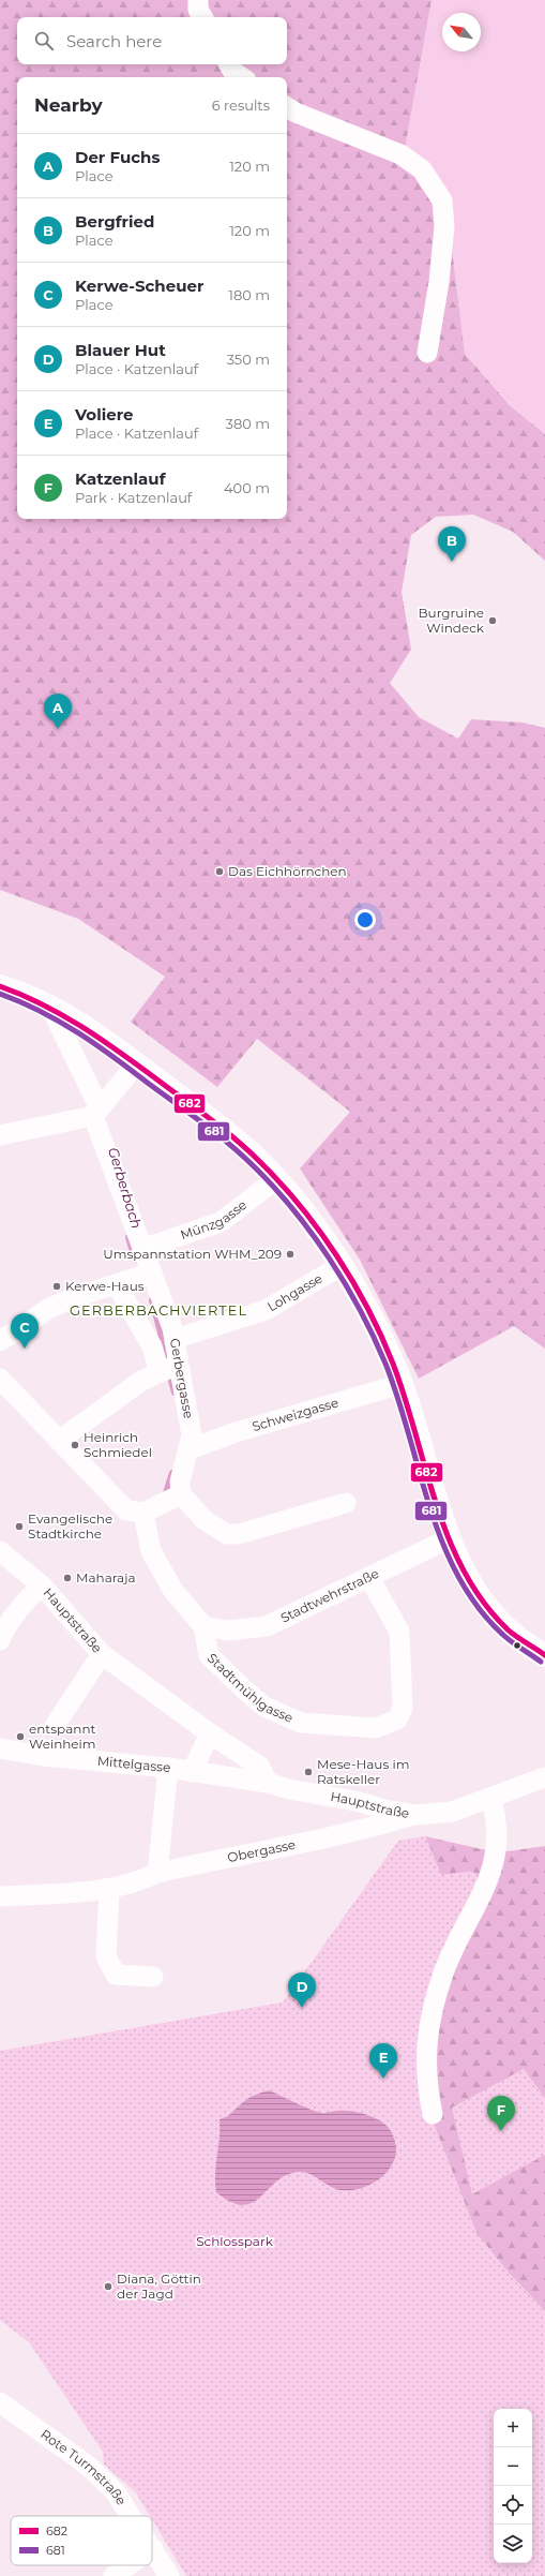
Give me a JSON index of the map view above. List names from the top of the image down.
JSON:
{
  "streets": {
    "street": [
      "Münzgasse",
      "Lohgasse",
      "Gerbergasse",
      "Schweizgasse",
      "Stadtwehrstraße",
      "Hauptstraße",
      "Stadtmühlgasse",
      "Mittelgasse",
      "Obergasse",
      "Rote Turmstraße"
    ]
  },
  "crossings": [
    ["Münzgasse", "Gerbergasse"],
    ["Lohgasse", "Gerbergasse"],
    ["Gerbergasse", "Schweizgasse"],
    ["Stadtwehrstraße", "Stadtmühlgasse"],
    ["Hauptstraße", "Mittelgasse"],
    ["Hauptstraße", "Obergasse"]
  ],
  "districts": ["GERBERBACHVIERTEL"],
  "water": ["Gerberbach"],
  "parks": ["Schlosspark"],
  "places": [
    "Burgruine Windeck",
    "Das Eichhörnchen",
    "Umspannstation WHM_209",
    "Kerwe-Haus",
    "Heinrich Schmiedel",
    "Evangelische Stadtkirche",
    "Maharaja",
    "entspannt Weinheim",
    "Mese-Haus im Ratskeller",
    "Diana, Göttin der Jagd"
  ],
  "lines": ["transit line 682", "transit line 681"],
  "legend": ["682", "681"],
  "north": "top left",
  "page": {
    "search": "Search here",
    "heading": ["Nearby", "6 results"],
    "list": [
      {
        "mark": "A",
        "name": "Der Fuchs",
        "note": "Place",
        "value": "120 m"
      },
      {
        "mark": "B",
        "name": "Bergfried",
        "note": "Place",
        "value": "120 m"
      },
      {
        "mark": "C",
        "name": "Kerwe-Scheuer",
        "note": "Place",
        "value": "180 m"
      },
      {
        "mark": "D",
        "name": "Blauer Hut",
        "note": "Place · Katzenlauf",
        "value": "350 m"
      },
      {
        "mark": "E",
        "name": "Voliere",
        "note": "Place · Katzenlauf",
        "value": "380 m"
      },
      {
        "mark": "F",
        "name": "Katzenlauf",
        "note": "Park · Katzenlauf",
        "value": "400 m"
      }
    ],
    "pins": [
      "B",
      "A",
      "C",
      "D",
      "E",
      "F"
    ],
    "map_buttons": ["+", "−"]
  }
}
